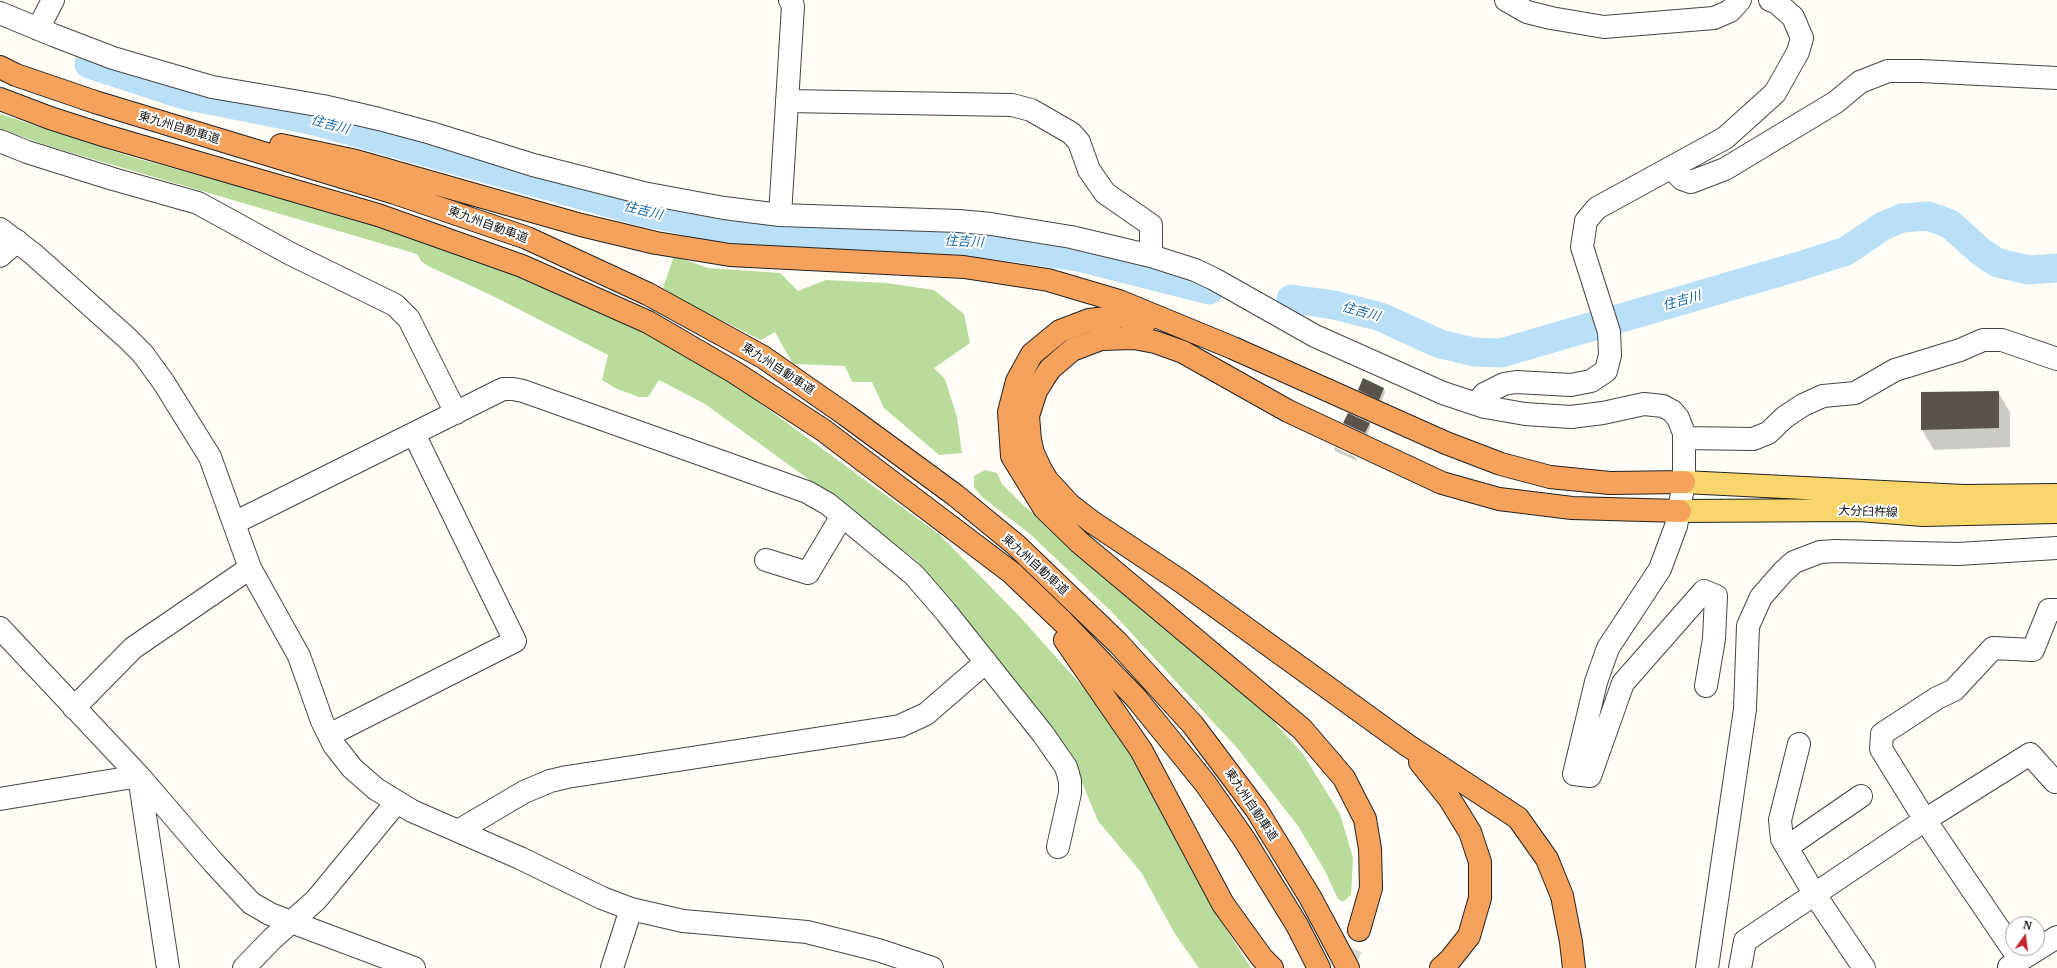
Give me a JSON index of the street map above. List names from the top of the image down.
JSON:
{
  "streets": {
    "highway": ["東九州自動車道"],
    "main road": ["大分臼杵線"]
  },
  "water": ["住吉川"],
  "north": "top"
}
